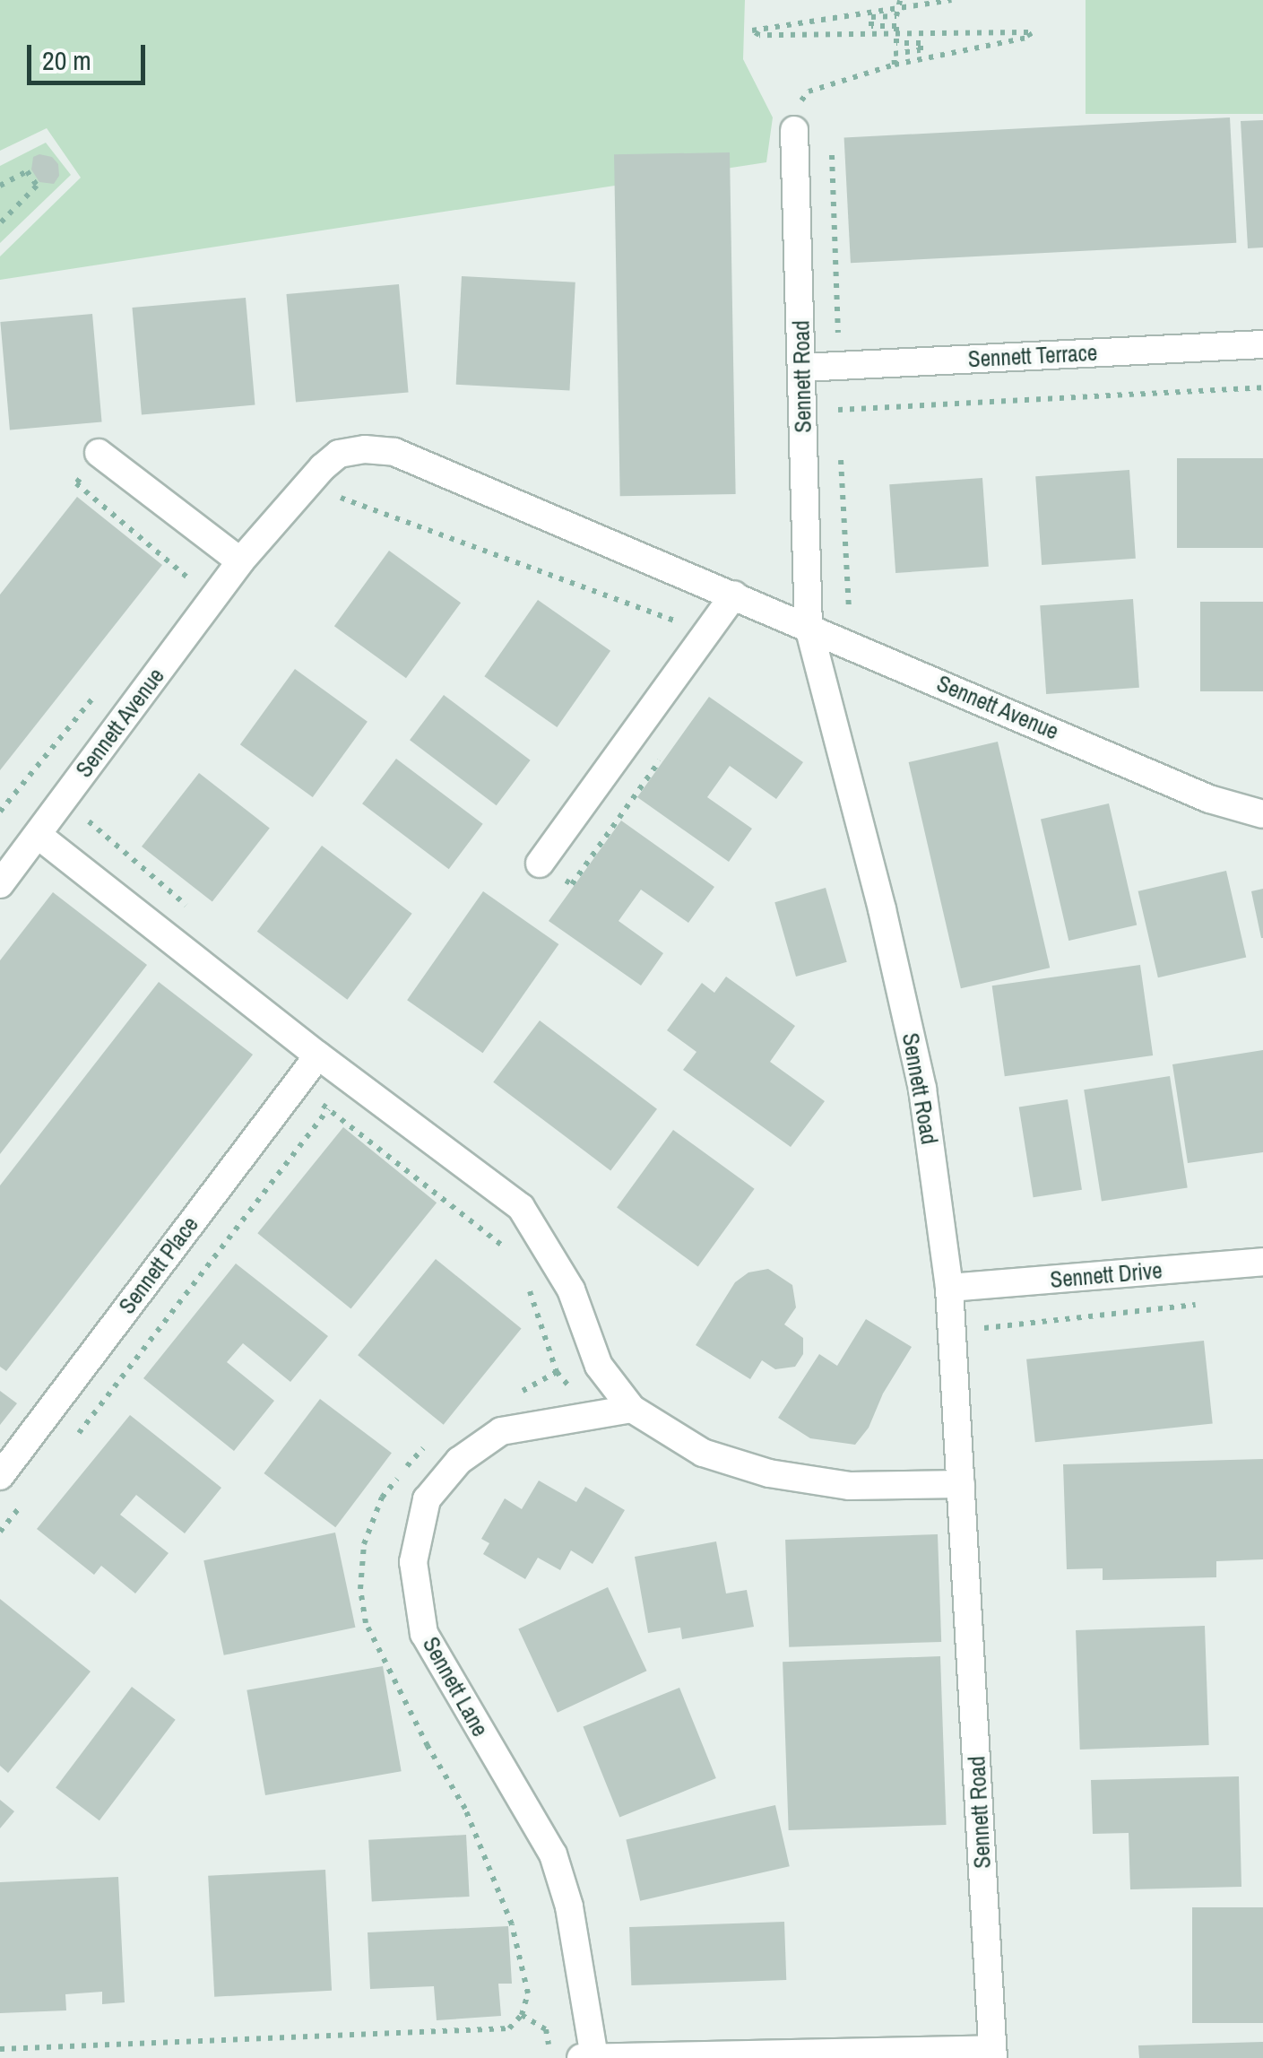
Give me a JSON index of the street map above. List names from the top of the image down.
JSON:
{
  "streets": {
    "street": [
      "Sennett Terrace",
      "Sennett Road",
      "Sennett Avenue",
      "Sennett Place",
      "Sennett Drive",
      "Sennett Lane"
    ]
  },
  "crossings": [
    ["Sennett Terrace", "Sennett Road"],
    ["Sennett Road", "Sennett Avenue"],
    ["Sennett Road", "Sennett Drive"]
  ],
  "scale_bar": "20 m"
}
